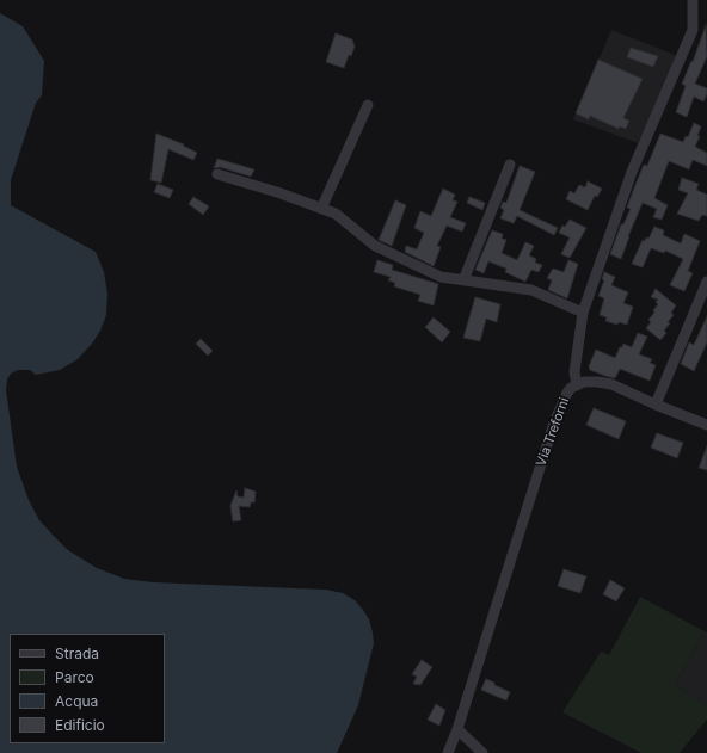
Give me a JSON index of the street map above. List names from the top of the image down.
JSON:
{
  "streets": {
    "street": ["Via Treforni"]
  },
  "legend": [
    "Strada",
    "Parco",
    "Acqua",
    "Edificio"
  ]
}
